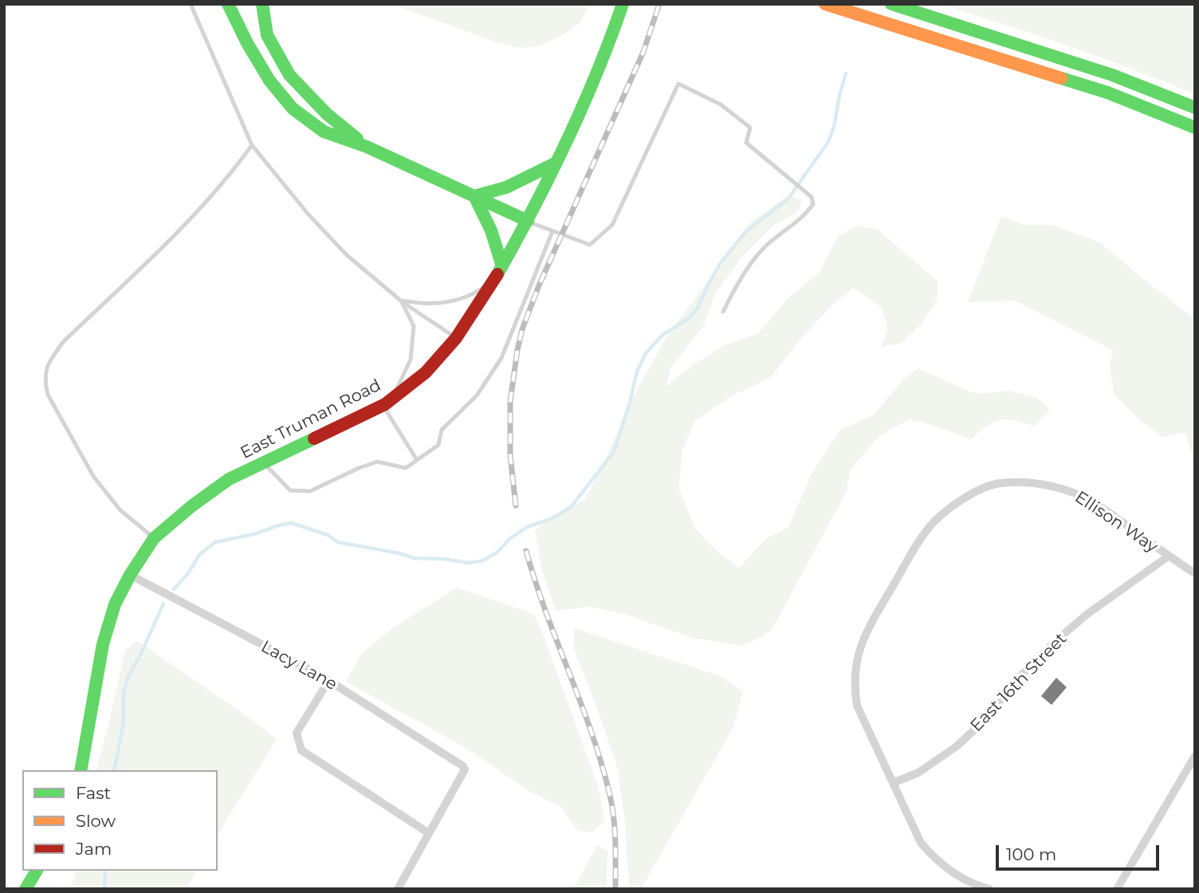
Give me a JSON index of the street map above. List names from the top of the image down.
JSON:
{
  "streets": {
    "main road": ["East Truman Road"],
    "street": ["Ellison Way", "Lacy Lane", "East 16th Street"]
  },
  "crossings": [
    ["East Truman Road", "Lacy Lane"],
    ["Ellison Way", "East 16th Street"]
  ],
  "legend": ["Fast", "Slow", "Jam"],
  "scale_bar": "100 m"
}
